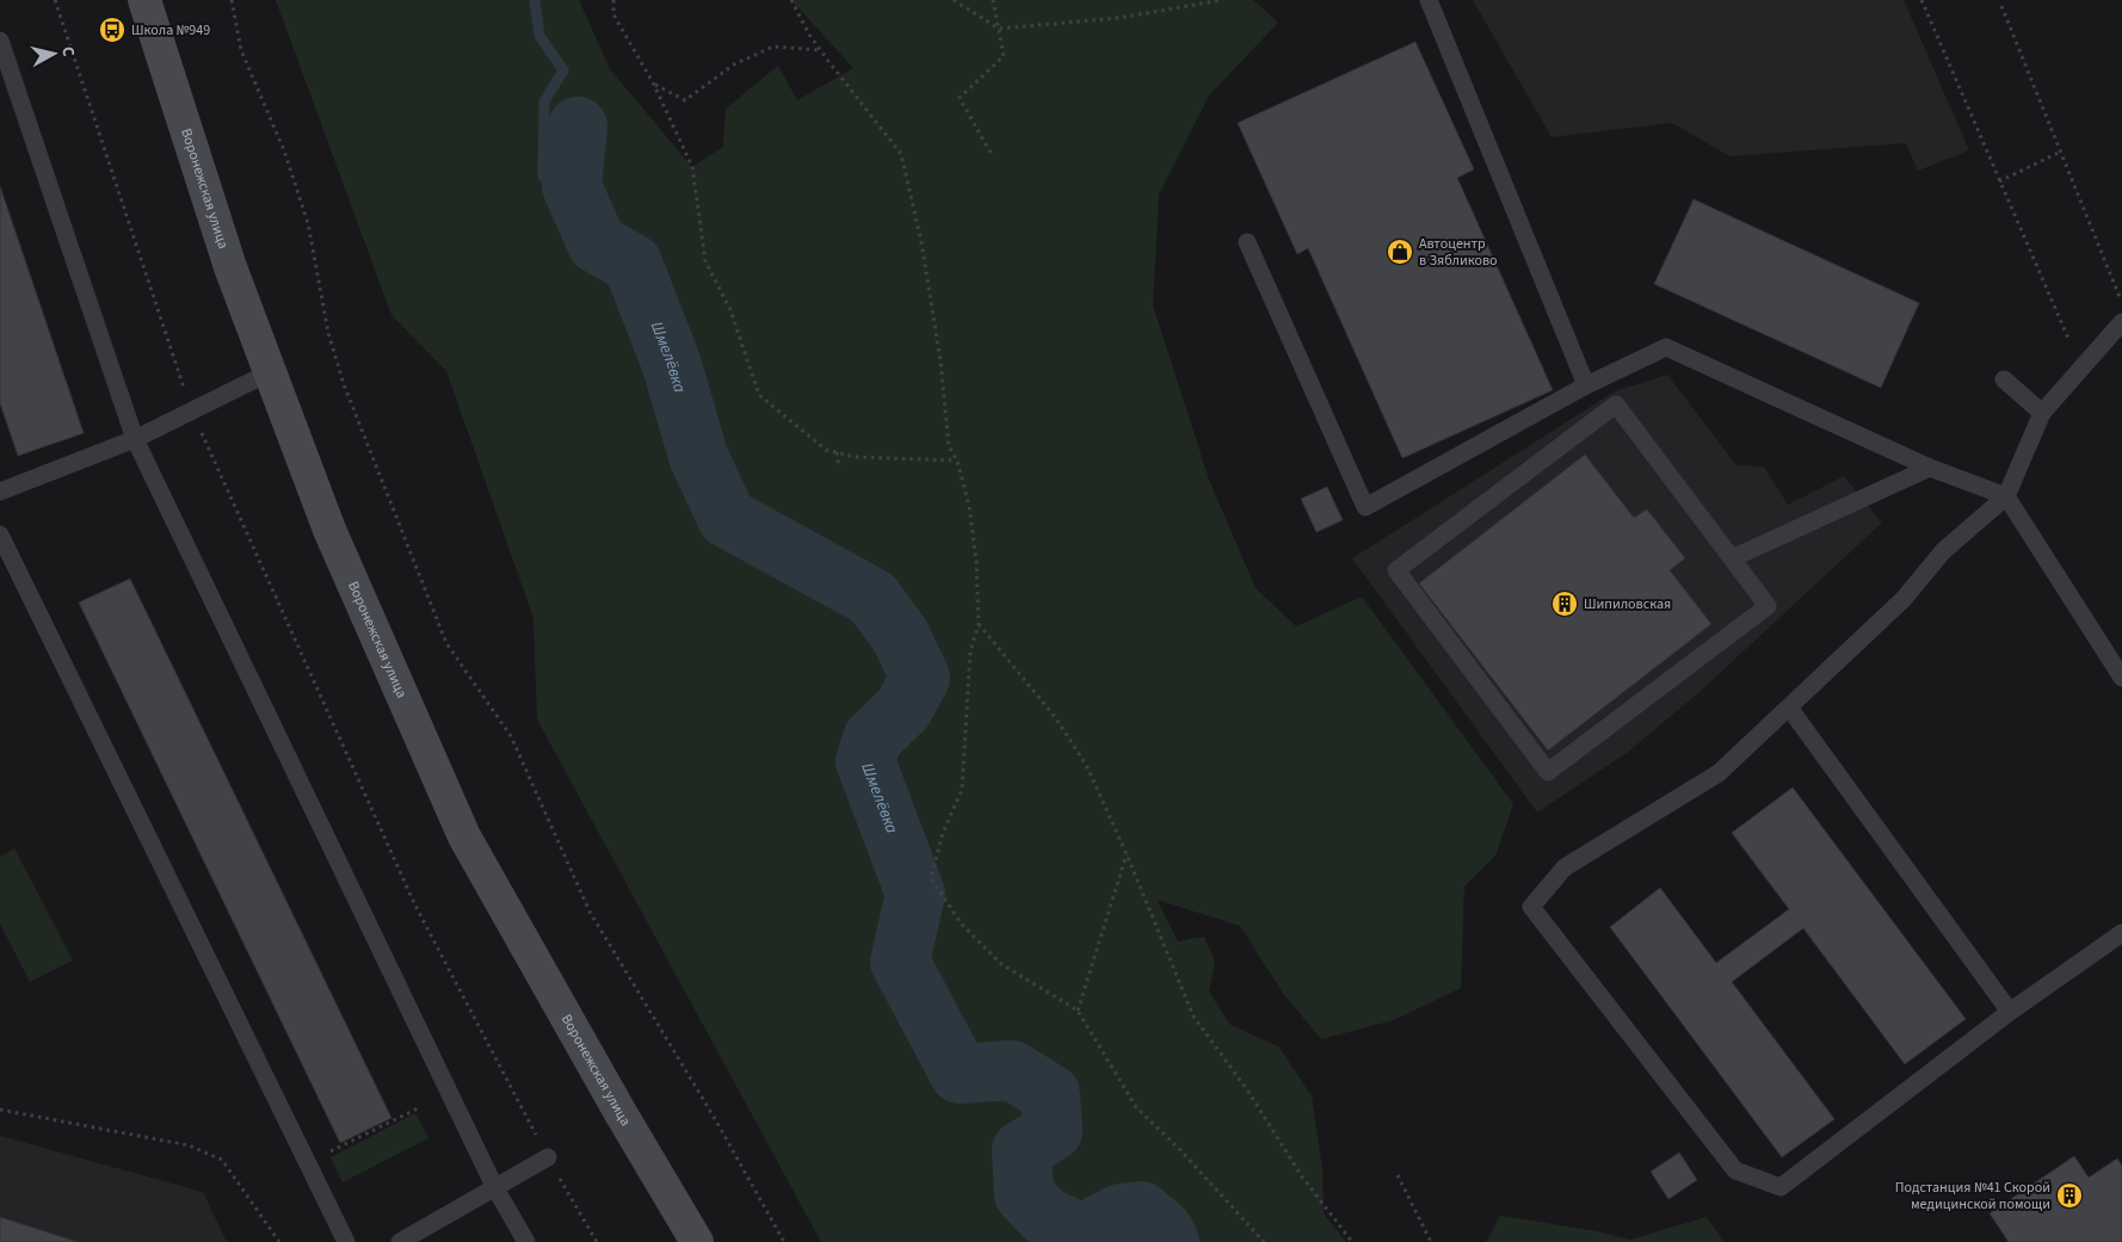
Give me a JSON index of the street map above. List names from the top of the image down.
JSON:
{
  "streets": {
    "street": ["Воронежская улица"]
  },
  "water": ["Шмелёвка"],
  "places": {
    "bus stop": ["Школа №949"],
    "shop": ["Автоцентр в Зябликово"],
    "building": ["Шипиловская", "Подстанция №41 Скорой медицинской помощи"]
  },
  "north": "right"
}
